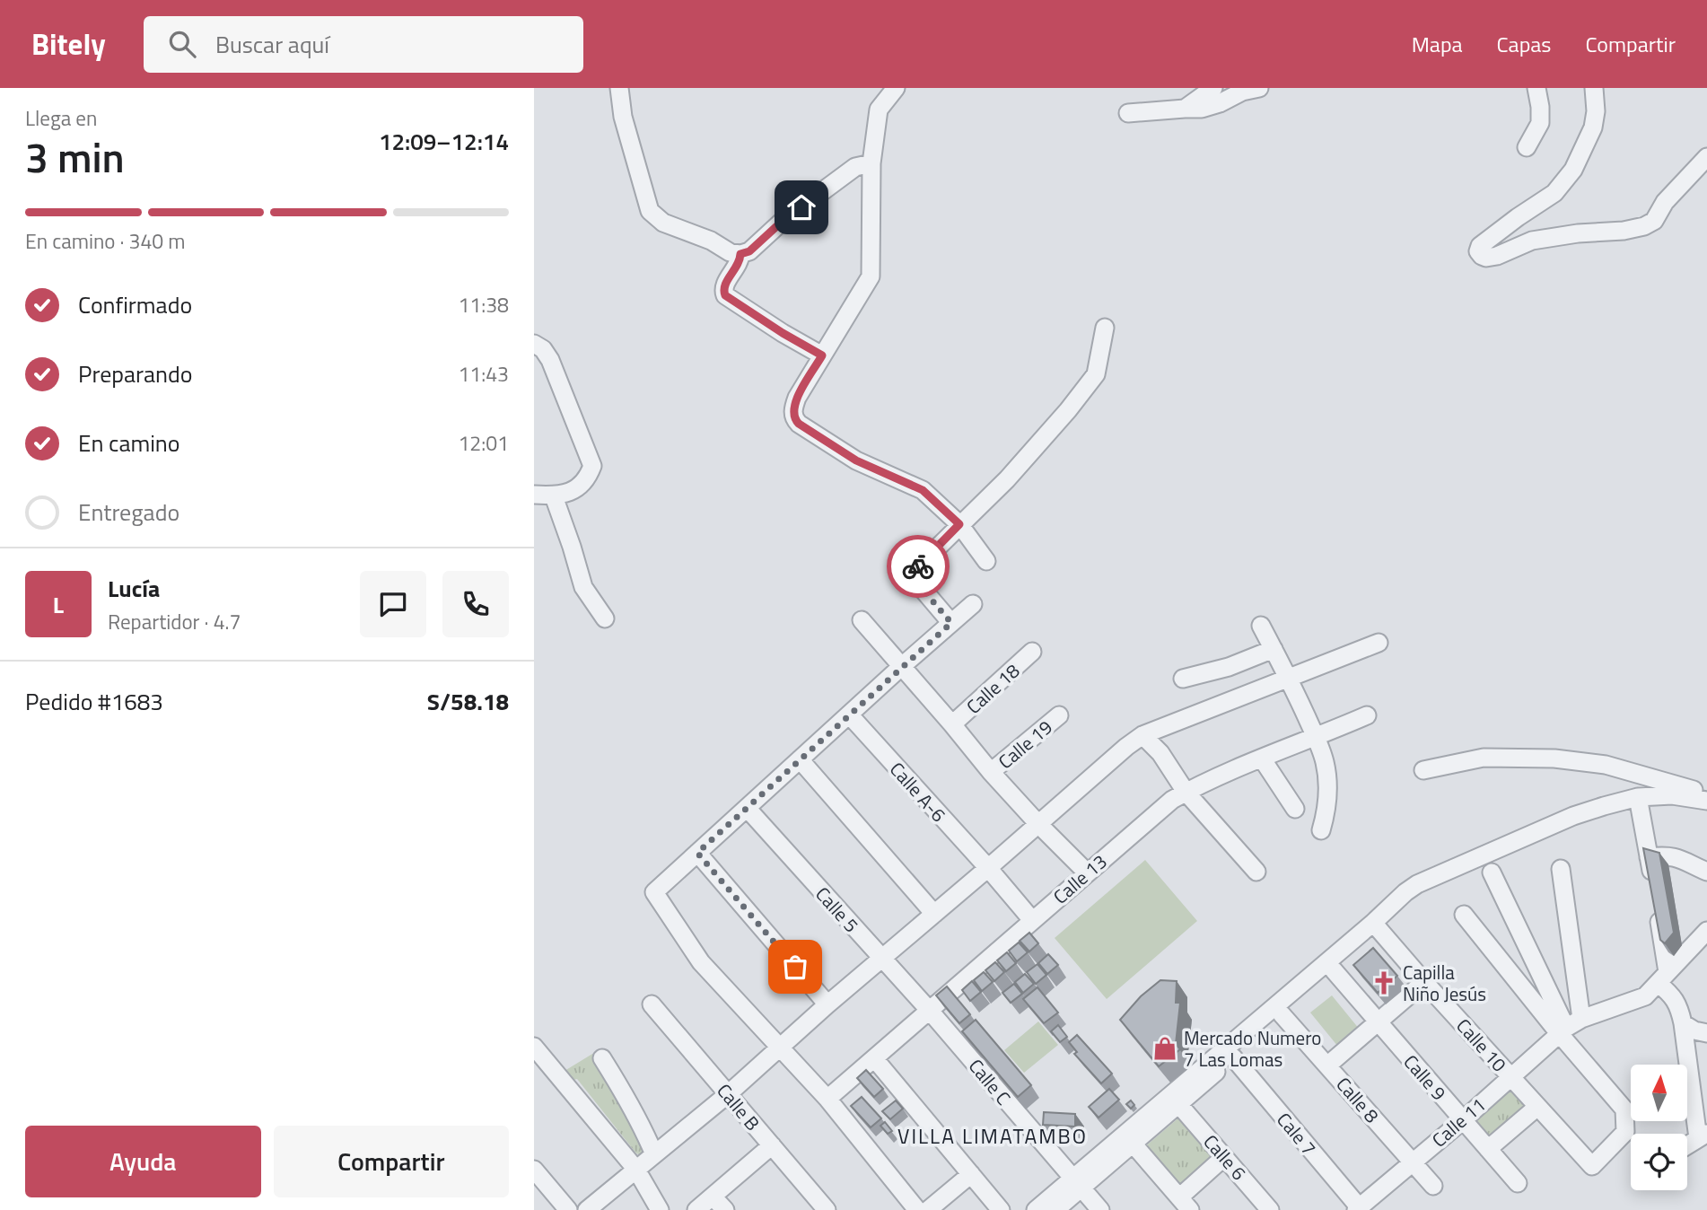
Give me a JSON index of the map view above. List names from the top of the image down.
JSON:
{
  "streets": {
    "street": [
      "Calle 18",
      "Calle 19",
      "Calle A-6",
      "Calle 13",
      "Calle 5",
      "Calle 10",
      "Calle 9",
      "Calle C",
      "Calle 8",
      "Calle B",
      "Calle 11",
      "Cale 7",
      "Calle 6"
    ]
  },
  "crossings": [
    ["Calle A-6", "Calle 13"],
    ["Calle 13", "Calle 5"],
    ["Calle 13", "Calle C"],
    ["Calle 5", "Calle C"],
    ["Calle 10", "Calle 11"],
    ["Calle 9", "Calle 11"],
    ["Calle 8", "Calle 11"],
    ["Calle 11", "Cale 7"]
  ],
  "districts": ["VILLA LIMATAMBO"],
  "places": {
    "church": ["Capilla Niño Jesús"],
    "shop": ["Mercado Numero 7 Las Lomas"]
  },
  "north": "top",
  "page": {
    "header": "Bitely",
    "search": "Buscar aquí",
    "nav": ["Mapa", "Capas", "Compartir"],
    "heading": ["3 min", "Llega en", "12:09–12:14"],
    "panel": [
      "Lucía",
      "Repartidor · 4.7",
      "Pedido #1683",
      "S/58.18"
    ],
    "bar": "En camino · 340 m",
    "list": [
      ["Confirmado", "11:38"],
      ["Preparando", "11:43"],
      ["En camino", "12:01"],
      "Entregado"
    ],
    "round": "L",
    "buttons": ["Ayuda", "Compartir"]
  }
}
